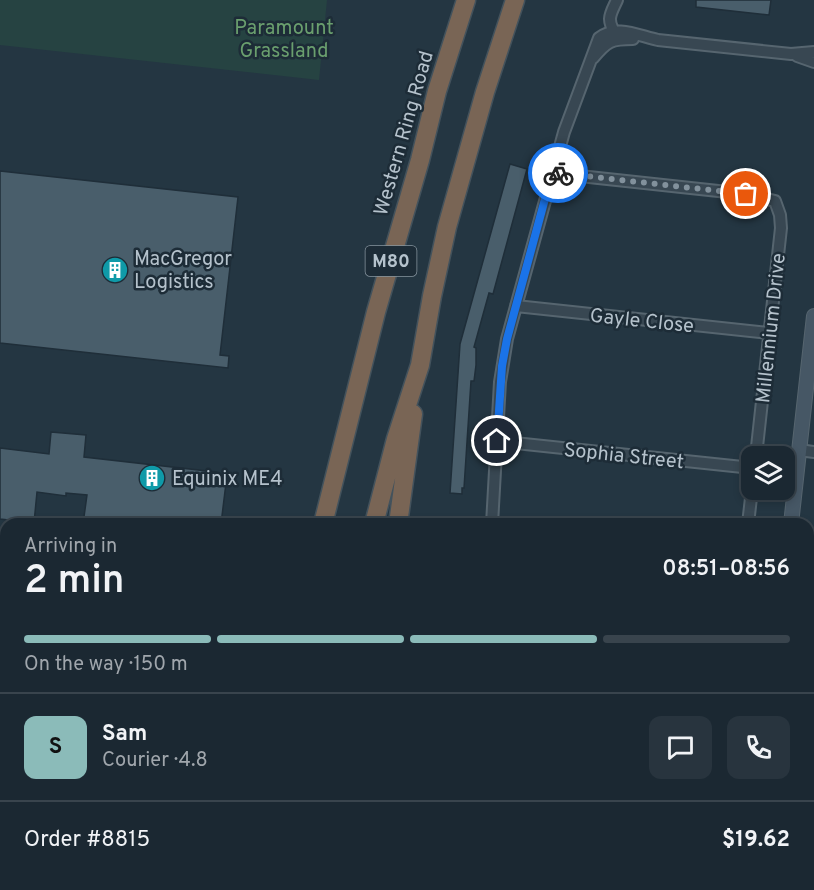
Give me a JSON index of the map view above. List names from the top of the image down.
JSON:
{
  "streets": {
    "highway": ["Western Ring Road", "M80"],
    "street": ["Gayle Close", "Millennium Drive", "Sophia Street"]
  },
  "crossings": [
    ["Gayle Close", "Millennium Drive"]
  ],
  "parks": ["Paramount Grassland"],
  "places": {
    "building": ["MacGregor Logistics", "Equinix ME4"]
  },
  "page": {
    "heading": ["2 min", "Arriving in", "08:51–08:56"],
    "panel": [
      "Sam",
      "Courier · 4.8",
      "Order #8815",
      "$19.62"
    ],
    "bar": "On the way · 150 m",
    "round": "S"
  }
}
